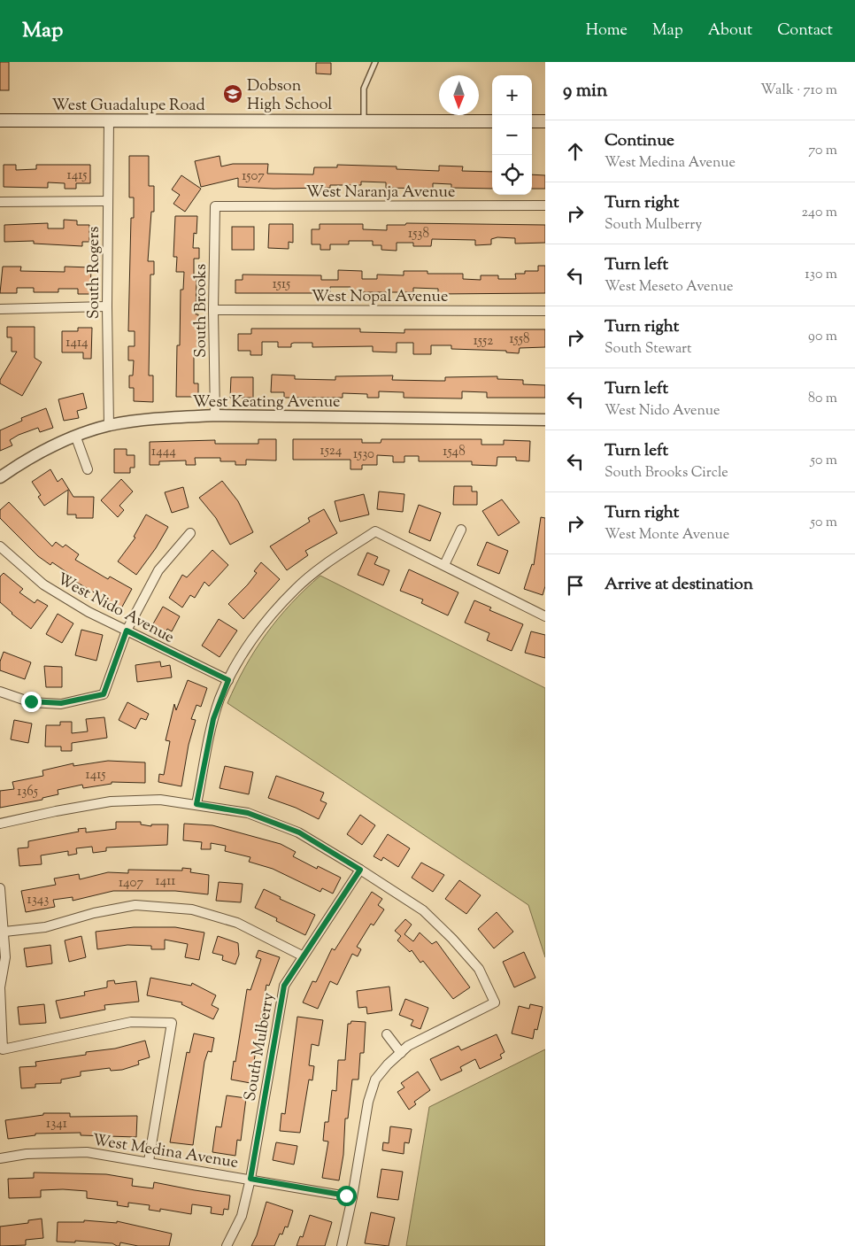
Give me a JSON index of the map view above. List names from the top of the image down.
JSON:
{
  "streets": {
    "main road": ["West Guadalupe Road"],
    "street": [
      "West Naranja Avenue",
      "South Rogers",
      "West Nopal Avenue",
      "South Brooks",
      "West Keating Avenue",
      "West Nido Avenue",
      "South Mulberry",
      "West Medina Avenue"
    ]
  },
  "crossings": [
    ["West Guadalupe Road", "South Rogers"],
    ["West Naranja Avenue", "South Brooks"],
    ["South Rogers", "West Keating Avenue"],
    ["West Nopal Avenue", "South Brooks"],
    ["South Brooks", "West Keating Avenue"],
    ["South Mulberry", "West Medina Avenue"]
  ],
  "places": {
    "school or university": ["Dobson High School"]
  },
  "house_numbers": [
    "1415",
    "1507",
    "1538",
    "1515",
    "1558",
    "1552",
    "1414",
    "1524",
    "1444",
    "1548",
    "1530",
    "1415",
    "1365",
    "1411",
    "1407",
    "1343",
    "1341"
  ],
  "north": "bottom",
  "page": {
    "header": "Map",
    "nav": [
      "Home",
      "Map",
      "About",
      "Contact"
    ],
    "heading": ["9 min", "Walk · 710 m"],
    "map_buttons": ["+", "−"],
    "list": [
      ["Continue", "West Medina Avenue", "70 m"],
      ["Turn right", "South Mulberry", "240 m"],
      ["Turn left", "West Meseto Avenue", "130 m"],
      ["Turn right", "South Stewart", "90 m"],
      ["Turn left", "West Nido Avenue", "80 m"],
      ["Turn left", "South Brooks Circle", "50 m"],
      ["Turn right", "West Monte Avenue", "50 m"],
      "Arrive at destination"
    ]
  }
}
